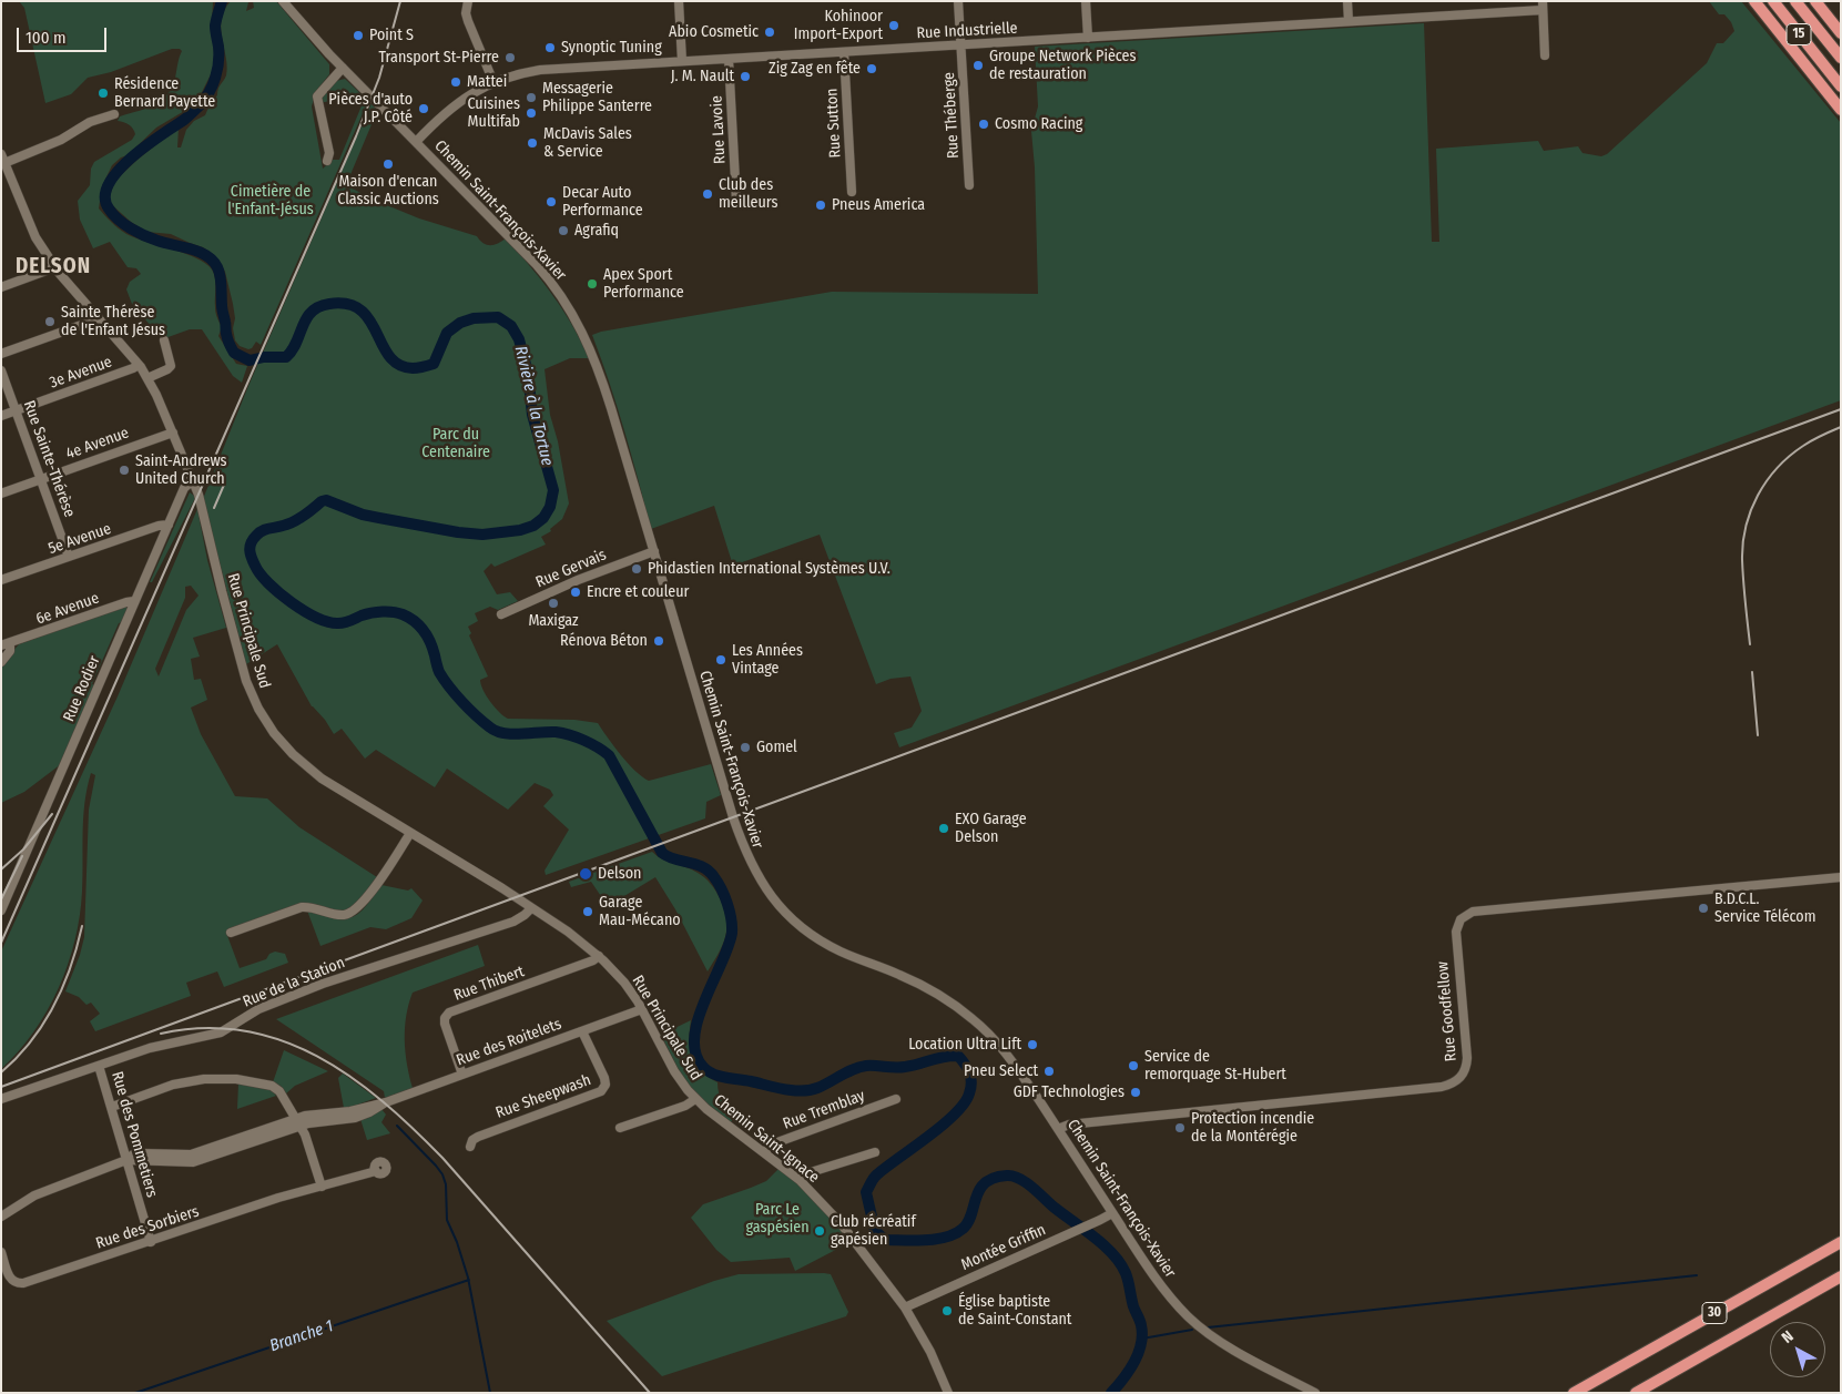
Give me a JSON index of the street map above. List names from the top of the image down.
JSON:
{
  "streets": {
    "highway": ["15", "30"],
    "street": [
      "Rue Industrielle",
      "Rue Théberge",
      "Rue Sutton",
      "Rue Lavoie",
      "Chemin Saint-François-Xavier",
      "3e Avenue",
      "4e Avenue",
      "Rue Sainte-Thérèse",
      "5e Avenue",
      "Rue Gervais",
      "6e Avenue",
      "Rue Principale Sud",
      "Rue Rodier",
      "Rue de la Station",
      "Rue Thibert",
      "Rue Goodfellow",
      "Rue des Roitelets",
      "Rue Sheepwash",
      "Rue Tremblay",
      "Rue des Pommetiers",
      "Chemin Saint-Ignace",
      "Rue des Sorbiers",
      "Montée Griffin"
    ]
  },
  "crossings": [
    ["Rue Industrielle", "Rue Théberge"],
    ["Rue Industrielle", "Rue Sutton"],
    ["Rue Industrielle", "Rue Lavoie"],
    ["Rue Industrielle", "Chemin Saint-François-Xavier"],
    ["Chemin Saint-François-Xavier", "Rue Gervais"],
    ["Chemin Saint-François-Xavier", "Rue Goodfellow"],
    ["Chemin Saint-François-Xavier", "Montée Griffin"],
    ["3e Avenue", "Rue Sainte-Thérèse"],
    ["3e Avenue", "Rue Principale Sud"],
    ["4e Avenue", "Rue Sainte-Thérèse"],
    ["4e Avenue", "Rue Principale Sud"],
    ["Rue Sainte-Thérèse", "5e Avenue"],
    ["5e Avenue", "Rue Rodier"],
    ["6e Avenue", "Rue Rodier"],
    ["Rue Principale Sud", "Rue Rodier"],
    ["Rue Principale Sud", "Rue de la Station"],
    ["Rue Principale Sud", "Rue Thibert"],
    ["Rue Principale Sud", "Rue des Roitelets"],
    ["Rue Principale Sud", "Chemin Saint-Ignace"],
    ["Rue de la Station", "Rue des Pommetiers"],
    ["Rue Thibert", "Rue des Roitelets"],
    ["Rue des Roitelets", "Rue Sheepwash"],
    ["Rue des Roitelets", "Rue des Pommetiers"],
    ["Rue Tremblay", "Chemin Saint-Ignace"],
    ["Rue des Pommetiers", "Rue des Sorbiers"],
    ["Chemin Saint-Ignace", "Montée Griffin"]
  ],
  "districts": ["DELSON"],
  "water": ["Rivière à la Tortue", "Branche 1"],
  "parks": ["Cimetière de l'Enfant-Jésus", "Parc du Centenaire", "Parc Le gaspésien"],
  "places": [
    "Kohinoor Import-Export",
    "Abio Cosmetic",
    "Point S",
    "Synoptic Tuning",
    "Transport St-Pierre",
    "Groupe Network Pièces de restauration",
    "Zig Zag en fête",
    "J. M. Nault",
    "Mattei",
    "Résidence Bernard Payette",
    "Messagerie Philippe Santerre",
    "Pièces d'auto J.P. Côté",
    "Cuisines Multifab",
    "Cosmo Racing",
    "McDavis Sales & Service",
    "Maison d'encan Classic Auctions",
    "Club des meilleurs",
    "Decar Auto Performance",
    "Pneus America",
    "Agrafiq",
    "Apex Sport Performance",
    "Sainte Thérèse de l'Enfant Jésus",
    "Saint-Andrews United Church",
    "Phidastien International Systèmes U.V.",
    "Encre et couleur",
    "Maxigaz",
    "Rénova Béton",
    "Les Années Vintage",
    "Gomel",
    "EXO Garage Delson",
    "Delson",
    "B.D.C.L. Service Télécom",
    "Garage Mau-Mécano",
    "Location Ultra Lift",
    "Service de remorquage St-Hubert",
    "Pneu Select",
    "GDF Technologies",
    "Protection incendie de la Montérégie",
    "Club récréatif gapésien",
    "Église baptiste de Saint-Constant"
  ],
  "scale_bar": "100 m",
  "north": "top left"
}
